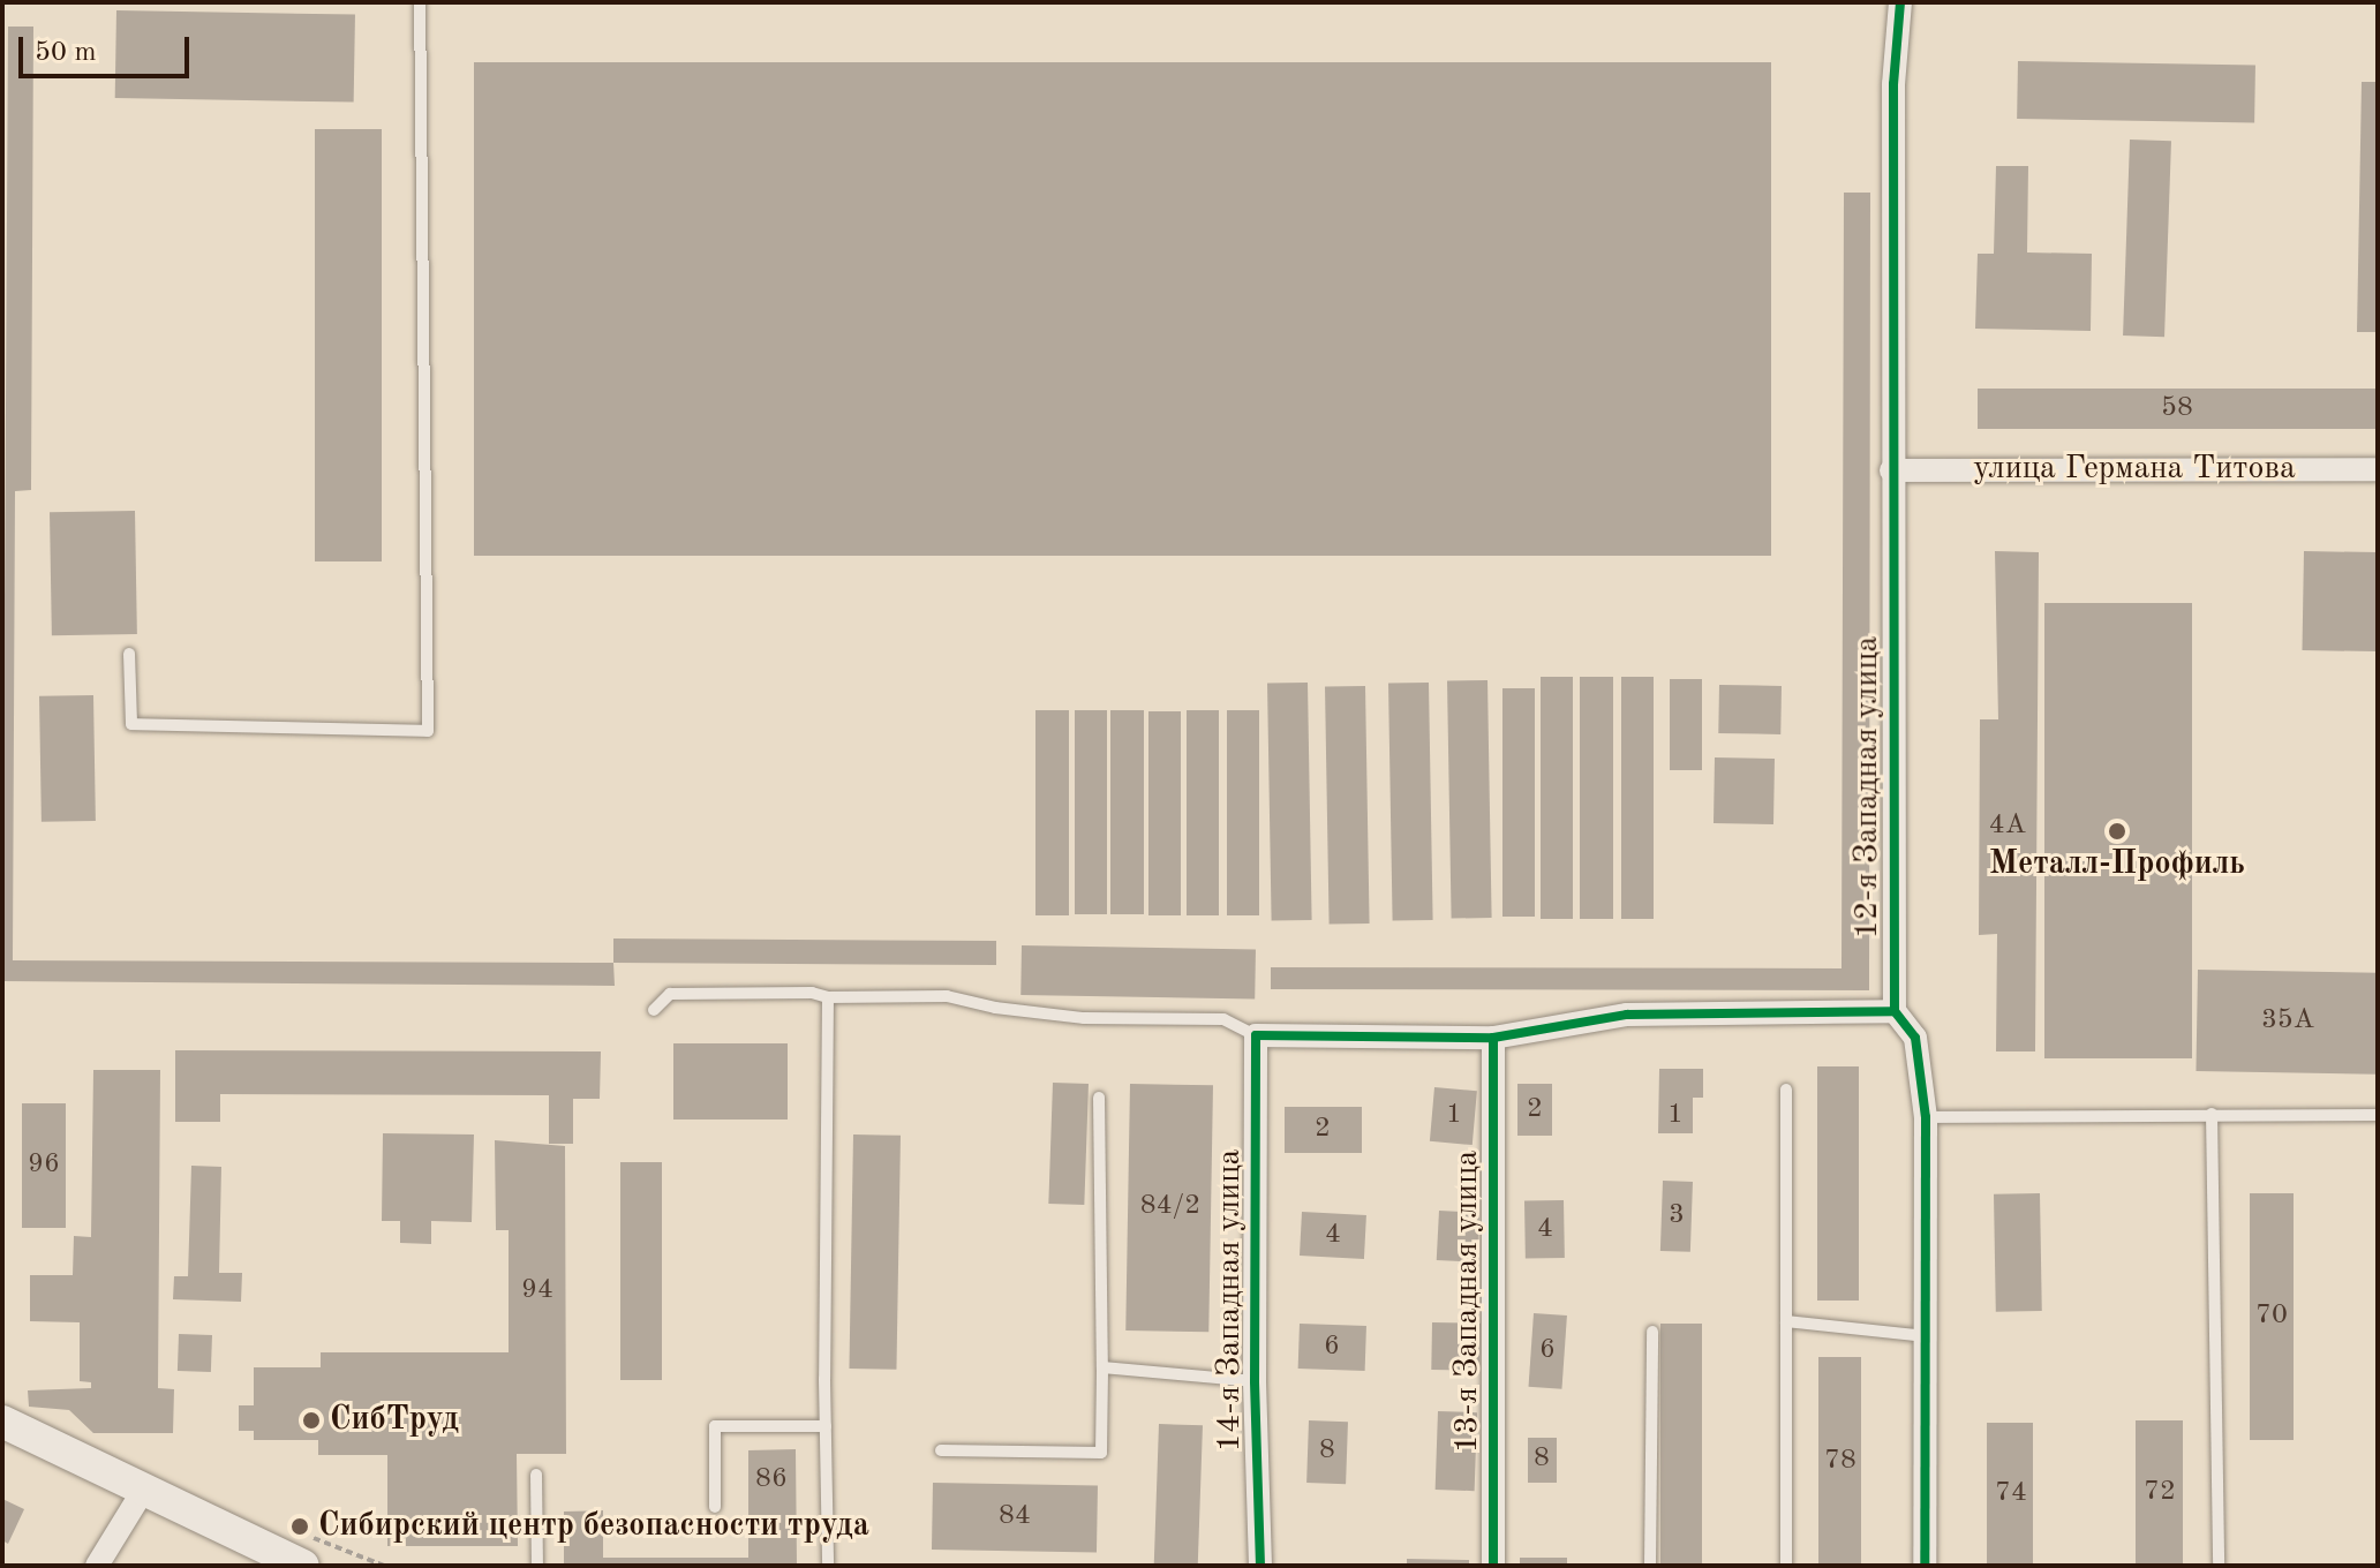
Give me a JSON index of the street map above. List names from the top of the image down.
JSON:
{
  "streets": {
    "street": [
      "улица Германа Титова",
      "12-я Западная улица",
      "14-я Западная улица",
      "13-я Западная улица"
    ]
  },
  "crossings": [
    ["улица Германа Титова", "12-я Западная улица"]
  ],
  "places": ["Металл-Профиль", "СибТруд", "Сибирский центр безопасности труда"],
  "house_numbers": [
    "58",
    "4А",
    "35А",
    "2",
    "1",
    "1",
    "2",
    "96",
    "84/2",
    "3",
    "4",
    "4",
    "94",
    "70",
    "6",
    "6",
    "8",
    "8",
    "78",
    "86",
    "72",
    "74",
    "84"
  ],
  "scale_bar": "50 m"
}
